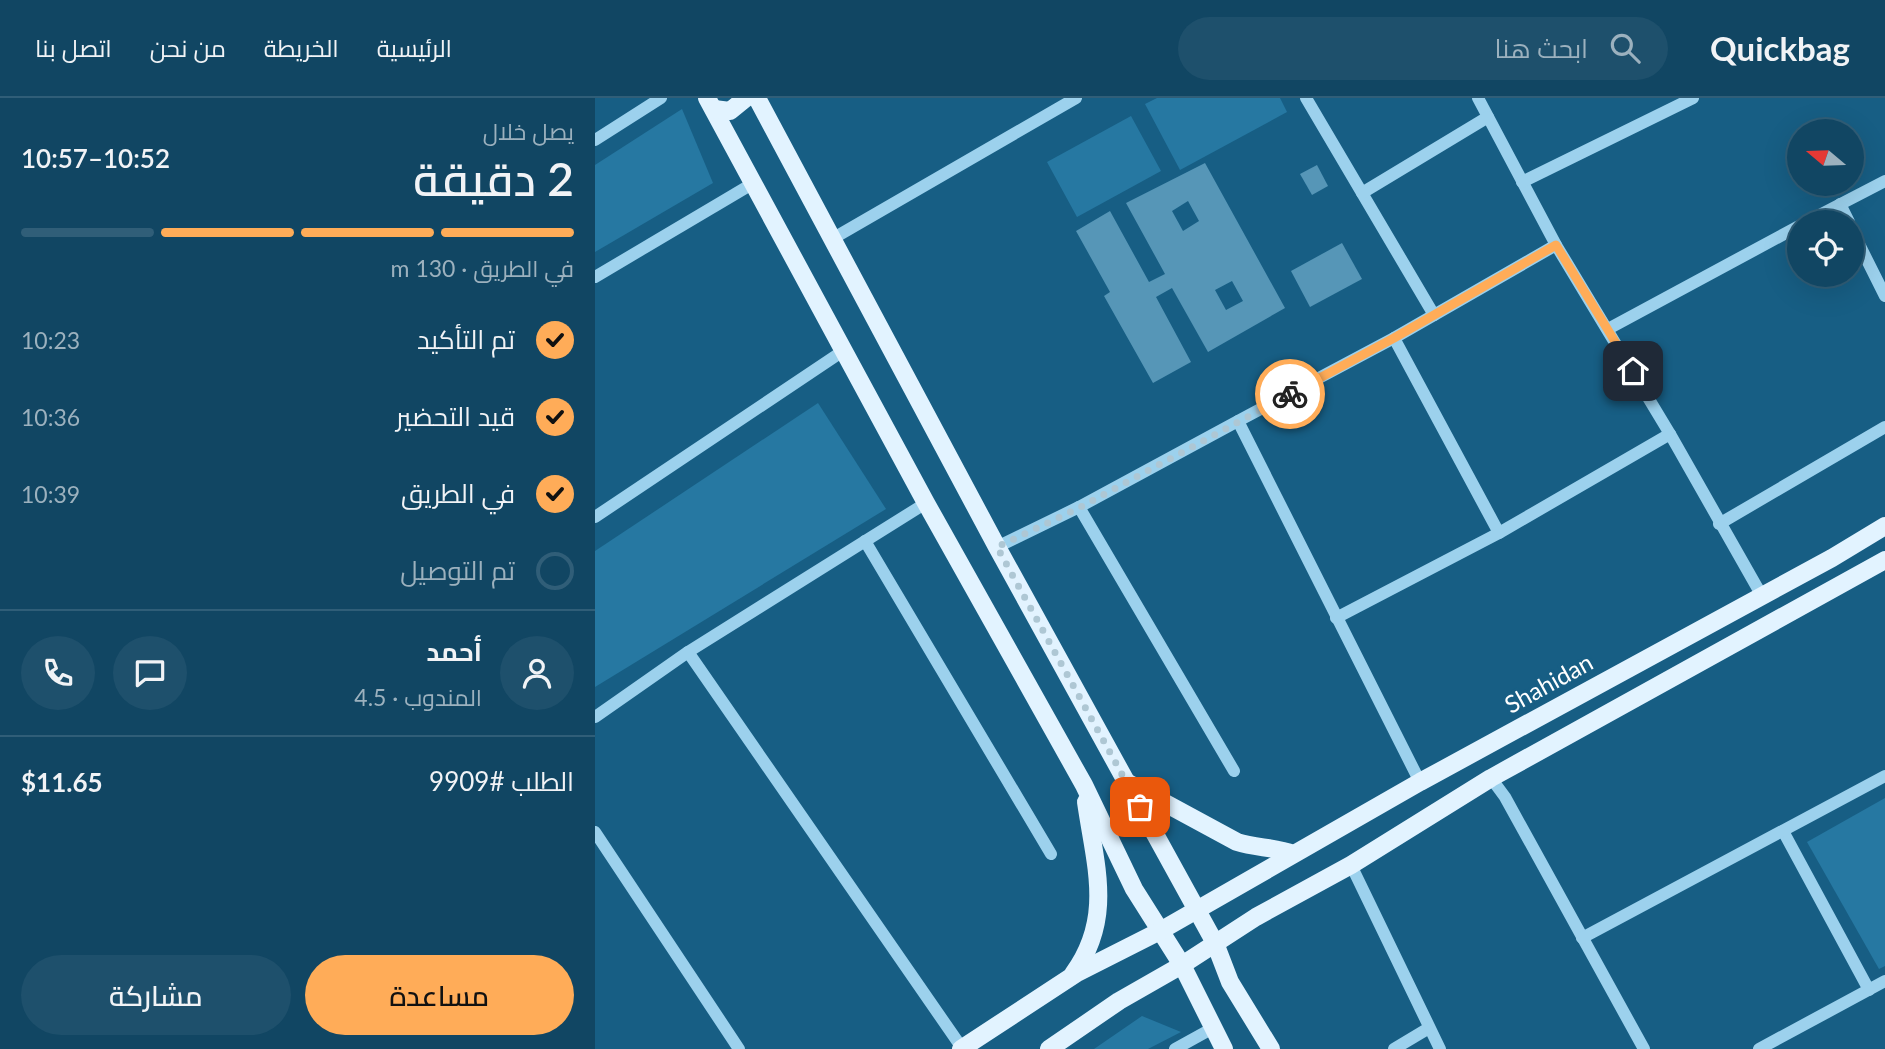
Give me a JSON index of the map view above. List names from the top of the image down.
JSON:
{
  "streets": {
    "main road": ["Shahidan"]
  },
  "north": "left",
  "page": {
    "header": "Quickbag",
    "search": "ابحث هنا",
    "nav": [
      "الرئيسية",
      "الخريطة",
      "من نحن",
      "اتصل بنا"
    ],
    "heading": ["2 دقيقة", "يصل خلال", "10:52–10:57"],
    "panel": [
      "أحمد",
      "المندوب · 4.5",
      "الطلب #9909",
      "$11.65"
    ],
    "bar": "في الطريق · 130 m",
    "list": [
      ["تم التأكيد", "10:23"],
      ["قيد التحضير", "10:36"],
      ["في الطريق", "10:39"],
      "تم التوصيل"
    ],
    "buttons": ["مساعدة", "مشاركة"]
  }
}
